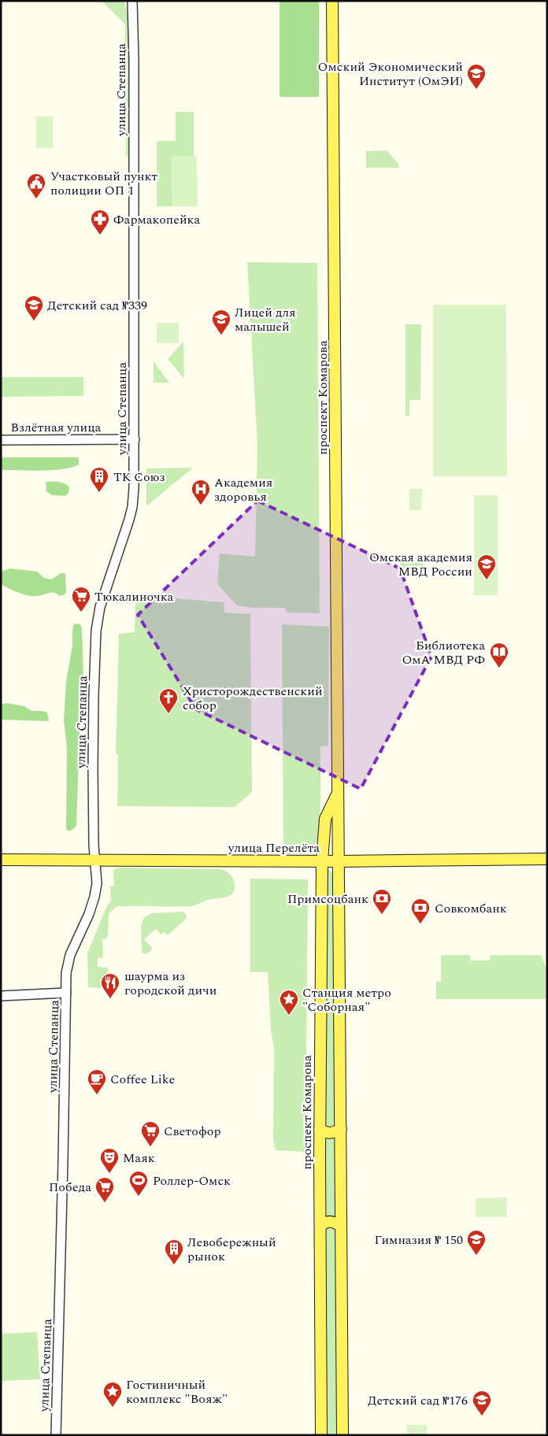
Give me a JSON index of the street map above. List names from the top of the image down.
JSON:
{
  "streets": {
    "main road": ["проспект Комарова", "улица Перелёта"],
    "street": ["улица Степанца", "Взлётная улица"]
  },
  "crossings": [
    ["улица Степанца", "Взлётная улица"],
    ["улица Степанца", "улица Перелёта"],
    ["проспект Комарова", "улица Перелёта"]
  ],
  "places": {
    "school or university": [
      "Омский Экономический Институт (ОмЭИ)",
      "Детский сад №339",
      "Лицей для малышей",
      "Омская академия МВД России",
      "Гимназия № 150",
      "Детский сад №176"
    ],
    "public building": ["Участковый пункт полиции ОП 1"],
    "pharmacy": ["Фармакопейка"],
    "building": ["ТК Союз", "Левобережный рынок"],
    "hospital": ["Академия здоровья"],
    "supermarket": ["Тюкалиночка", "Светофор", "Победа"],
    "library": ["Библиотека ОмА МВД РФ"],
    "church": ["Христорождественский собор"],
    "bank": ["Примсоцбанк", "Совкомбанк"],
    "restaurant": ["шаурма из городской дичи"],
    "place": ["Станция метро \"Соборная\"", "Гостиничный комплекс \"Вояж\""],
    "cafe": ["Coffee Like"],
    "theatre": ["Маяк"],
    "sports": ["Роллер-Омск"]
  }
}
